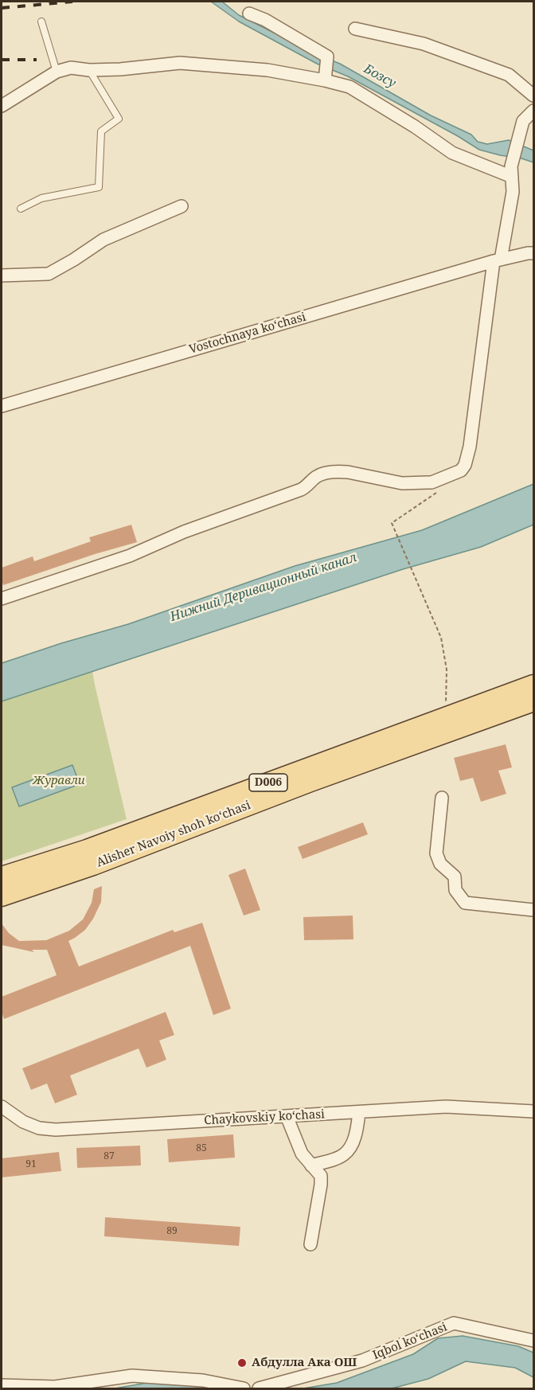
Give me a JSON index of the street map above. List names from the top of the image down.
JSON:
{
  "streets": {
    "main road": ["D006", "Alisher Navoiy shoh koʻchasi"],
    "street": ["Vostochnaya ko‘chasi", "Chaykovskiy ko‘chasi", "Iqbol koʻchasi"]
  },
  "water": ["Бозсу", "Нижний Деривационный канал"],
  "parks": ["Журавли"],
  "places": ["Абдулла Ака ОШ"],
  "house_numbers": [
    "85",
    "87",
    "91",
    "89"
  ]
}
